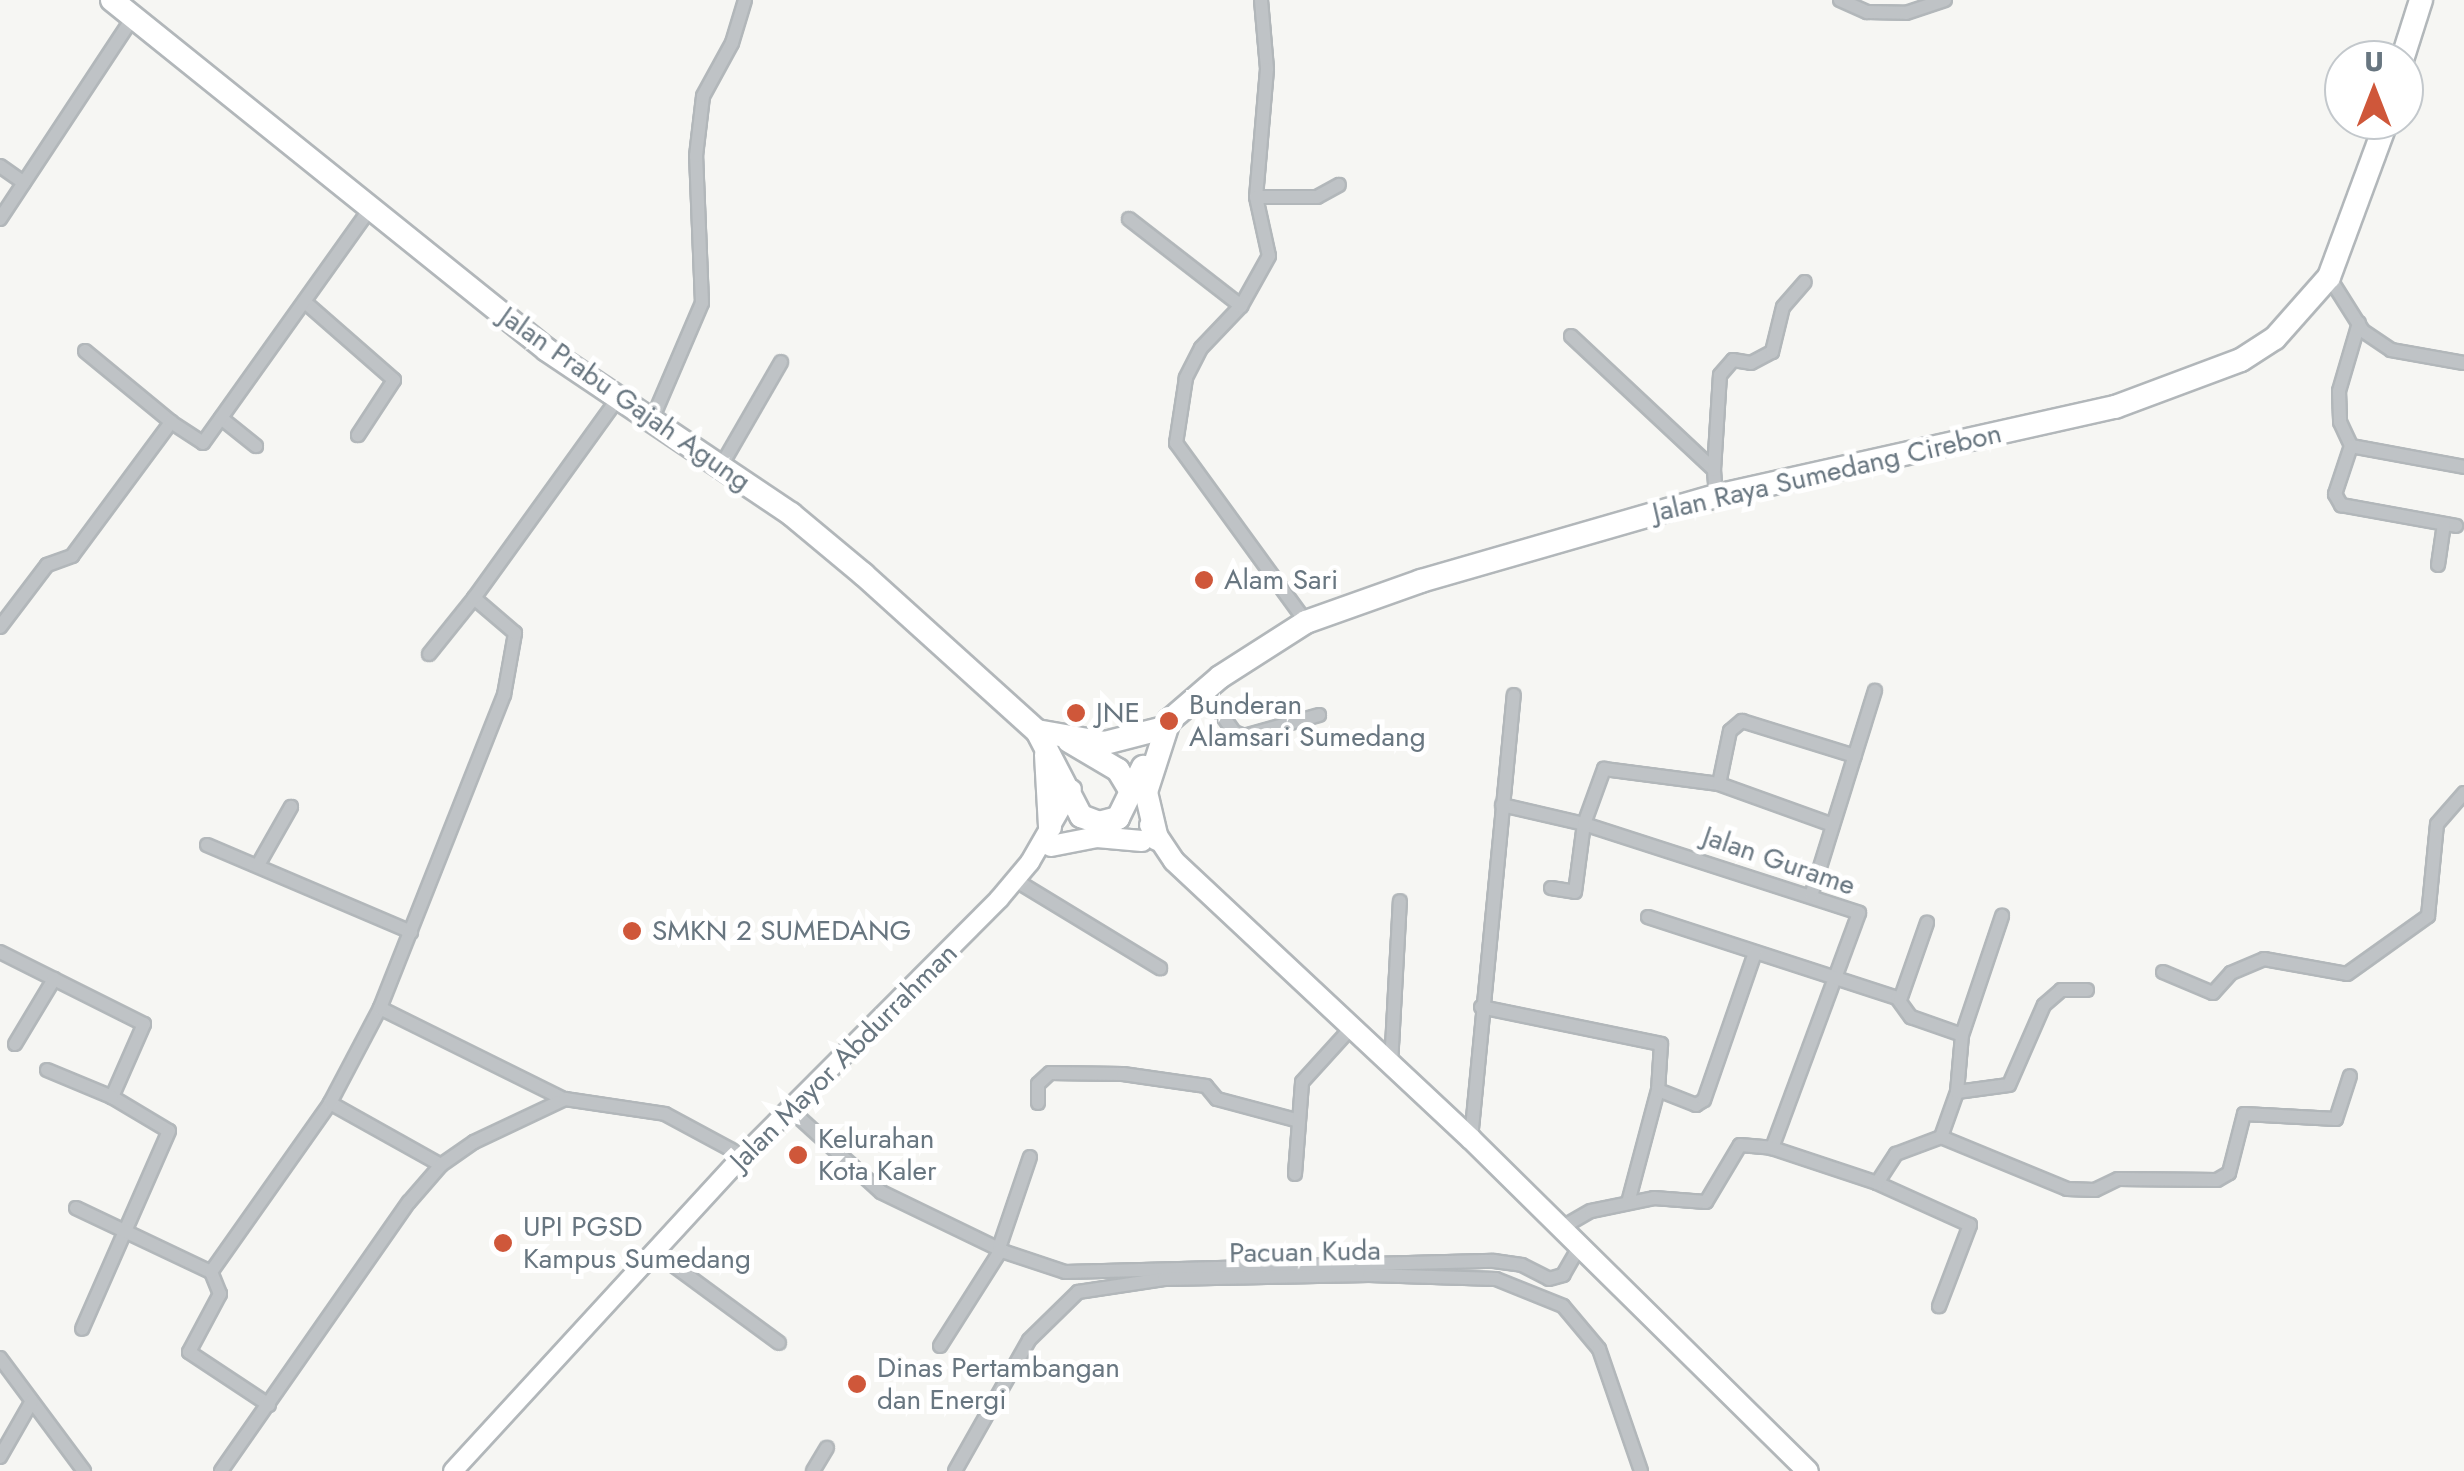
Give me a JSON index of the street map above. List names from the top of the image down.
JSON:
{
  "streets": {
    "highway": ["Jalan Prabu Gajah Agung", "Jalan Raya Sumedang Cirebon"],
    "main road": ["Jalan Mayor Abdurrahman"],
    "street": ["Jalan Gurame", "Pacuan Kuda"]
  },
  "places": [
    "Alam Sari",
    "JNE",
    "Bunderan Alamsari Sumedang",
    "SMKN 2 SUMEDANG",
    "Kelurahan Kota Kaler",
    "UPI PGSD Kampus Sumedang",
    "Dinas Pertambangan dan Energi"
  ],
  "north": "top"
}
